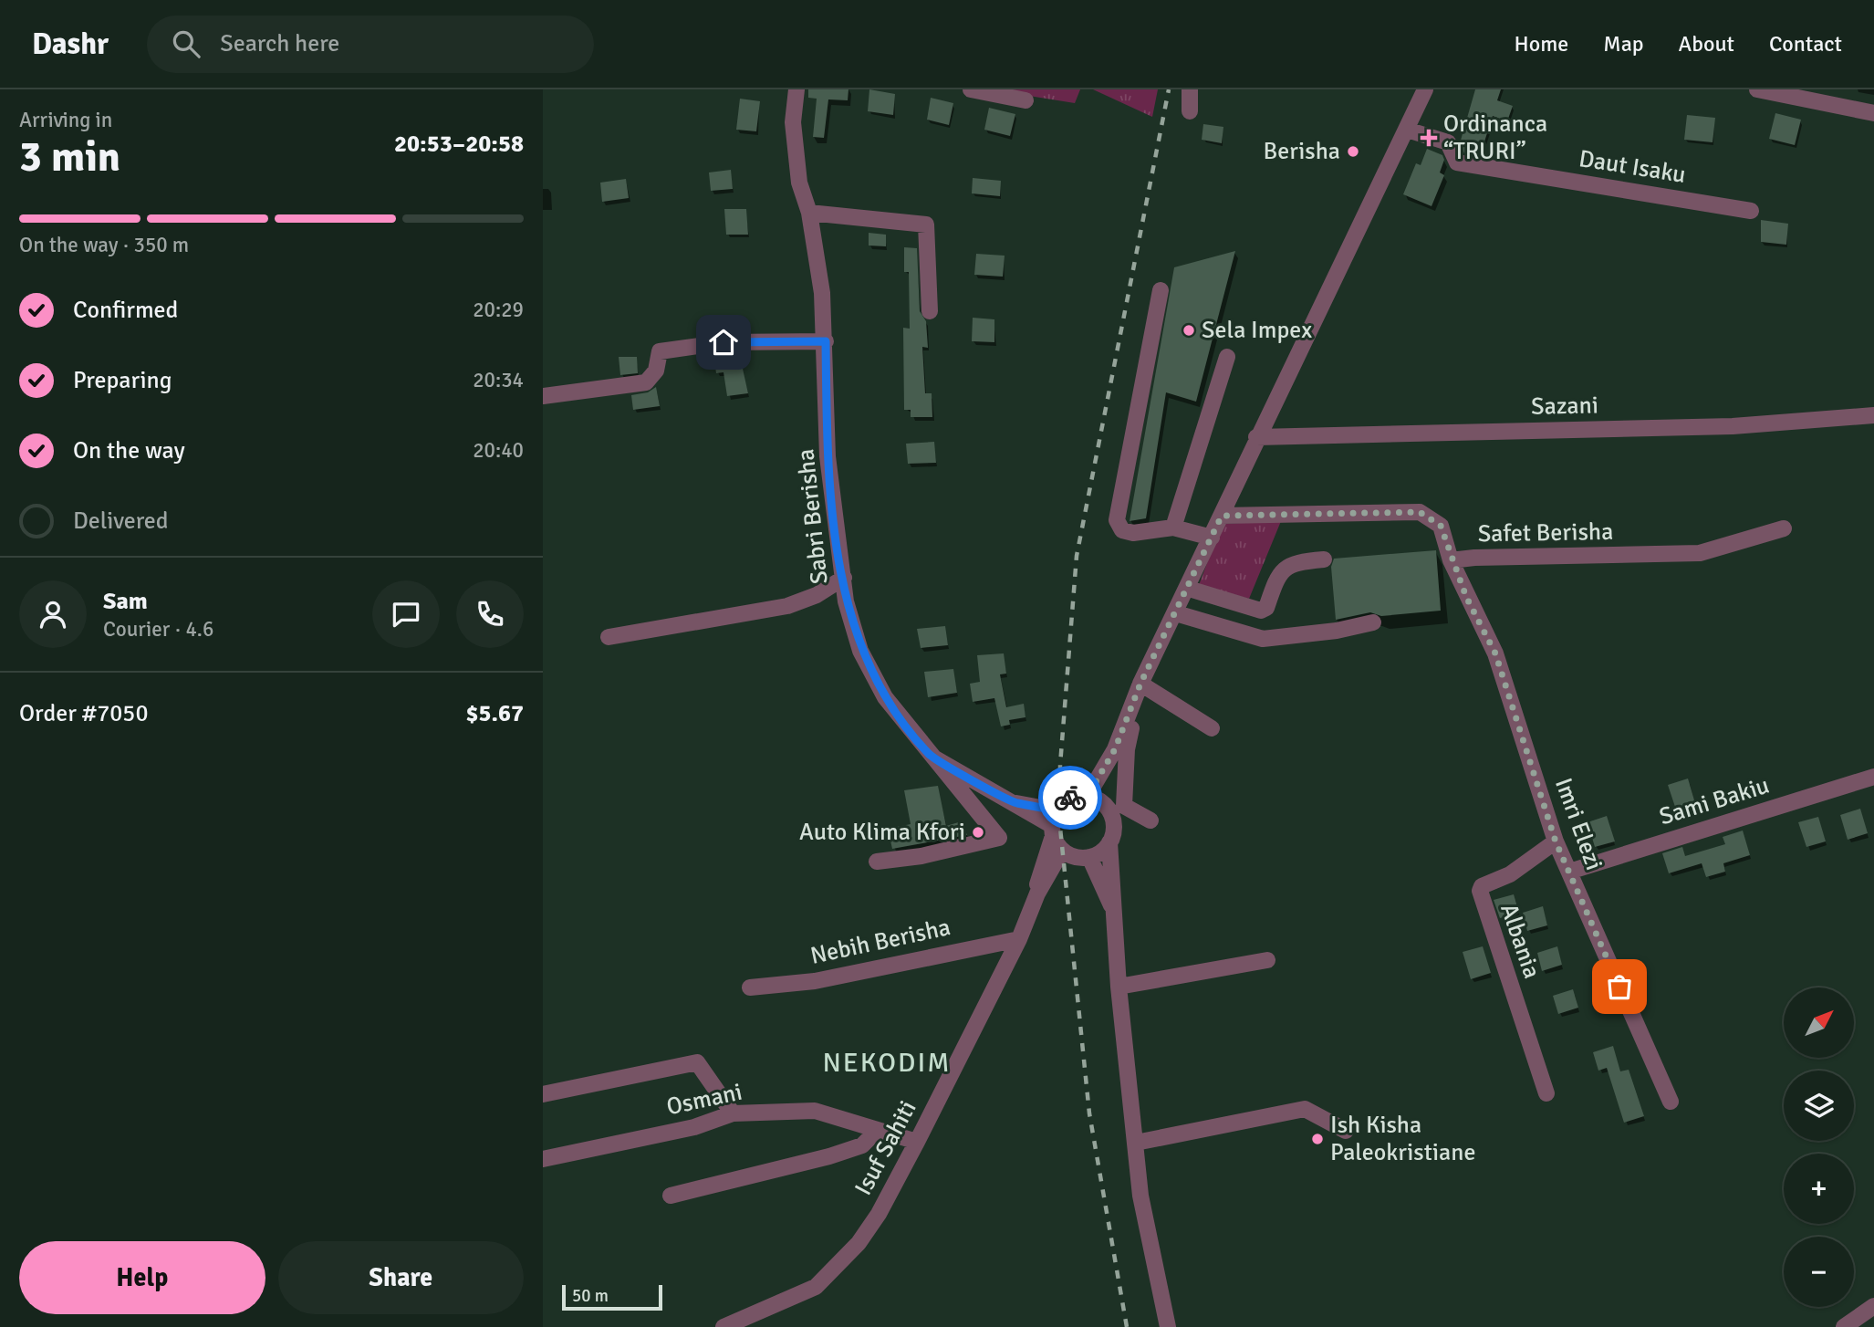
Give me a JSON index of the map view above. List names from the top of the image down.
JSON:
{
  "streets": {
    "street": [
      "Daut Isaku",
      "Sazani",
      "Sabri Berisha",
      "Safet Berisha",
      "Sami Bakiu",
      "Imri Elezi",
      "Albania",
      "Nebih Berisha",
      "Osmani",
      "Isuf Sahiti"
    ]
  },
  "crossings": [
    ["Sabri Berisha", "Isuf Sahiti"],
    ["Safet Berisha", "Imri Elezi"],
    ["Sami Bakiu", "Imri Elezi"],
    ["Imri Elezi", "Albania"],
    ["Nebih Berisha", "Isuf Sahiti"],
    ["Osmani", "Isuf Sahiti"]
  ],
  "districts": ["NEKODIM"],
  "places": {
    "health": ["Ordinanca “TRURI”"],
    "other": [
      "Berisha",
      "Sela Impex",
      "Auto Klima Kfori",
      "Ish Kisha Paleokristiane"
    ]
  },
  "scale_bar": "50 m",
  "north": "top right",
  "page": {
    "header": "Dashr",
    "search": "Search here",
    "nav": [
      "Home",
      "Map",
      "About",
      "Contact"
    ],
    "heading": ["3 min", "Arriving in", "20:53–20:58"],
    "panel": [
      "Sam",
      "Courier · 4.6",
      "Order #7050",
      "$5.67"
    ],
    "bar": "On the way · 350 m",
    "list": [
      ["Confirmed", "20:29"],
      ["Preparing", "20:34"],
      ["On the way", "20:40"],
      "Delivered"
    ],
    "map_buttons": ["+", "−"],
    "buttons": ["Help", "Share"],
    "scale": "50 m"
  }
}
